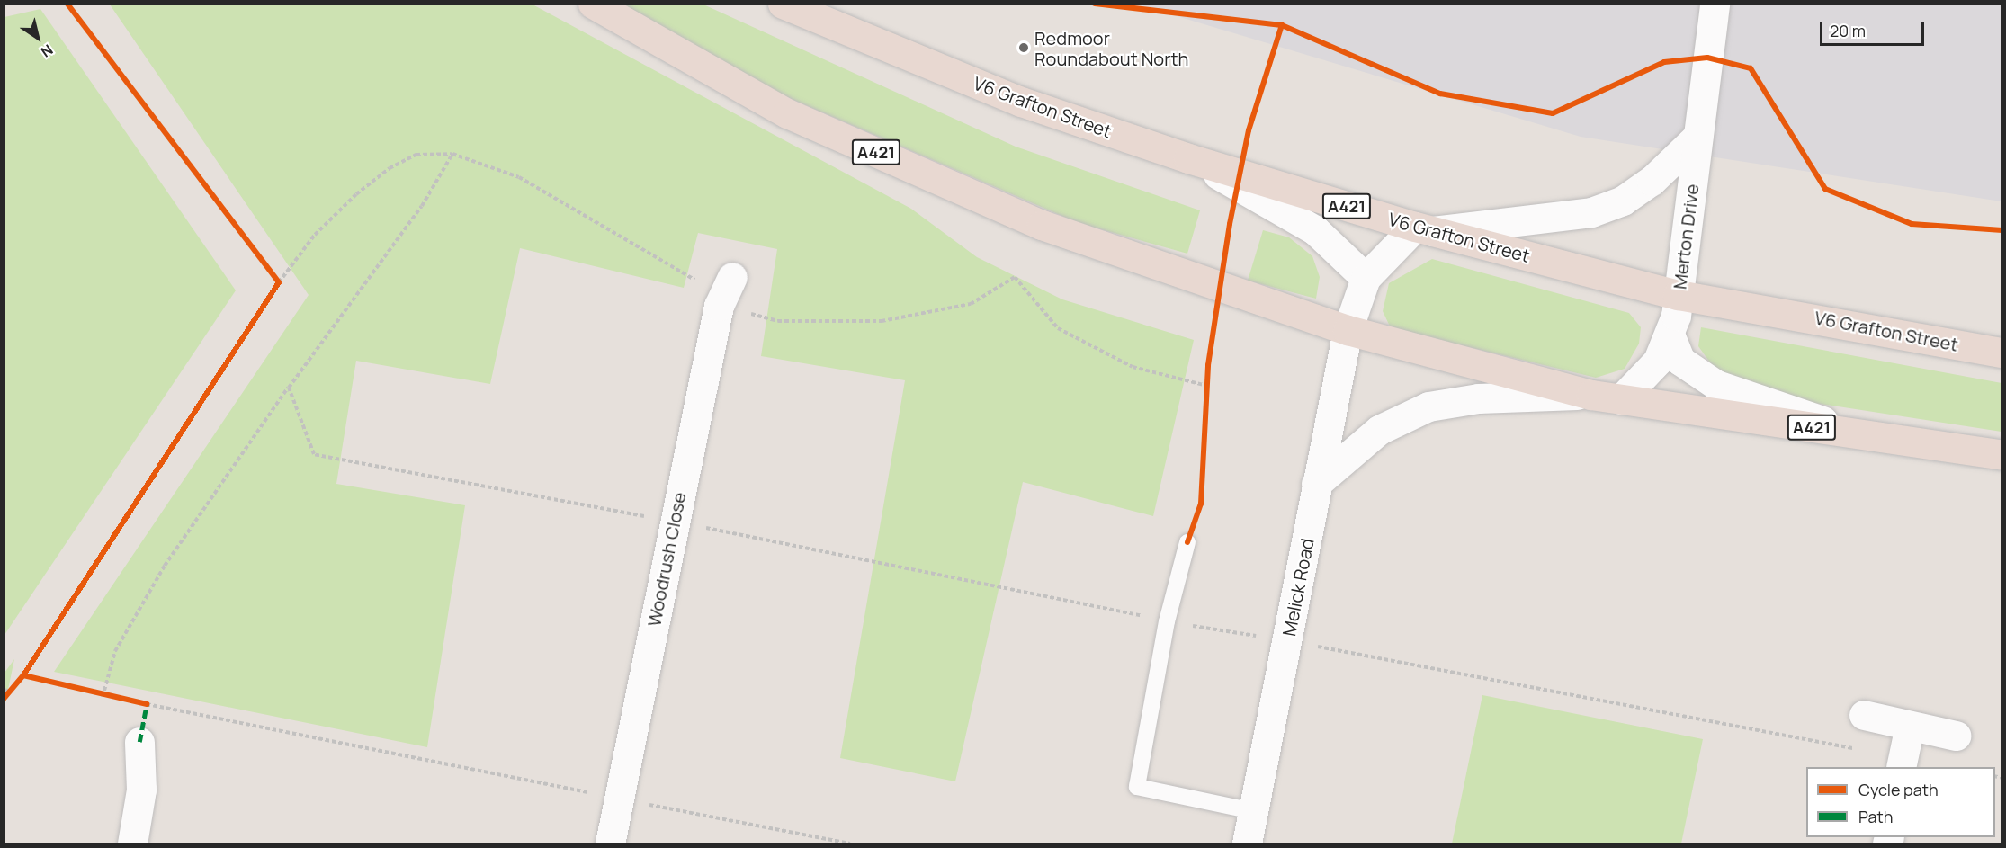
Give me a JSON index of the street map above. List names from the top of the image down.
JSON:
{
  "streets": {
    "highway": ["V6 Grafton Street", "A421"],
    "street": ["Merton Drive", "Woodrush Close", "Melick Road"]
  },
  "crossings": [
    ["V6 Grafton Street", "Merton Drive"],
    ["A421", "Melick Road"]
  ],
  "places": ["Redmoor Roundabout North"],
  "legend": ["Cycle path", "Path"],
  "scale_bar": "20 m",
  "north": "bottom right"
}
